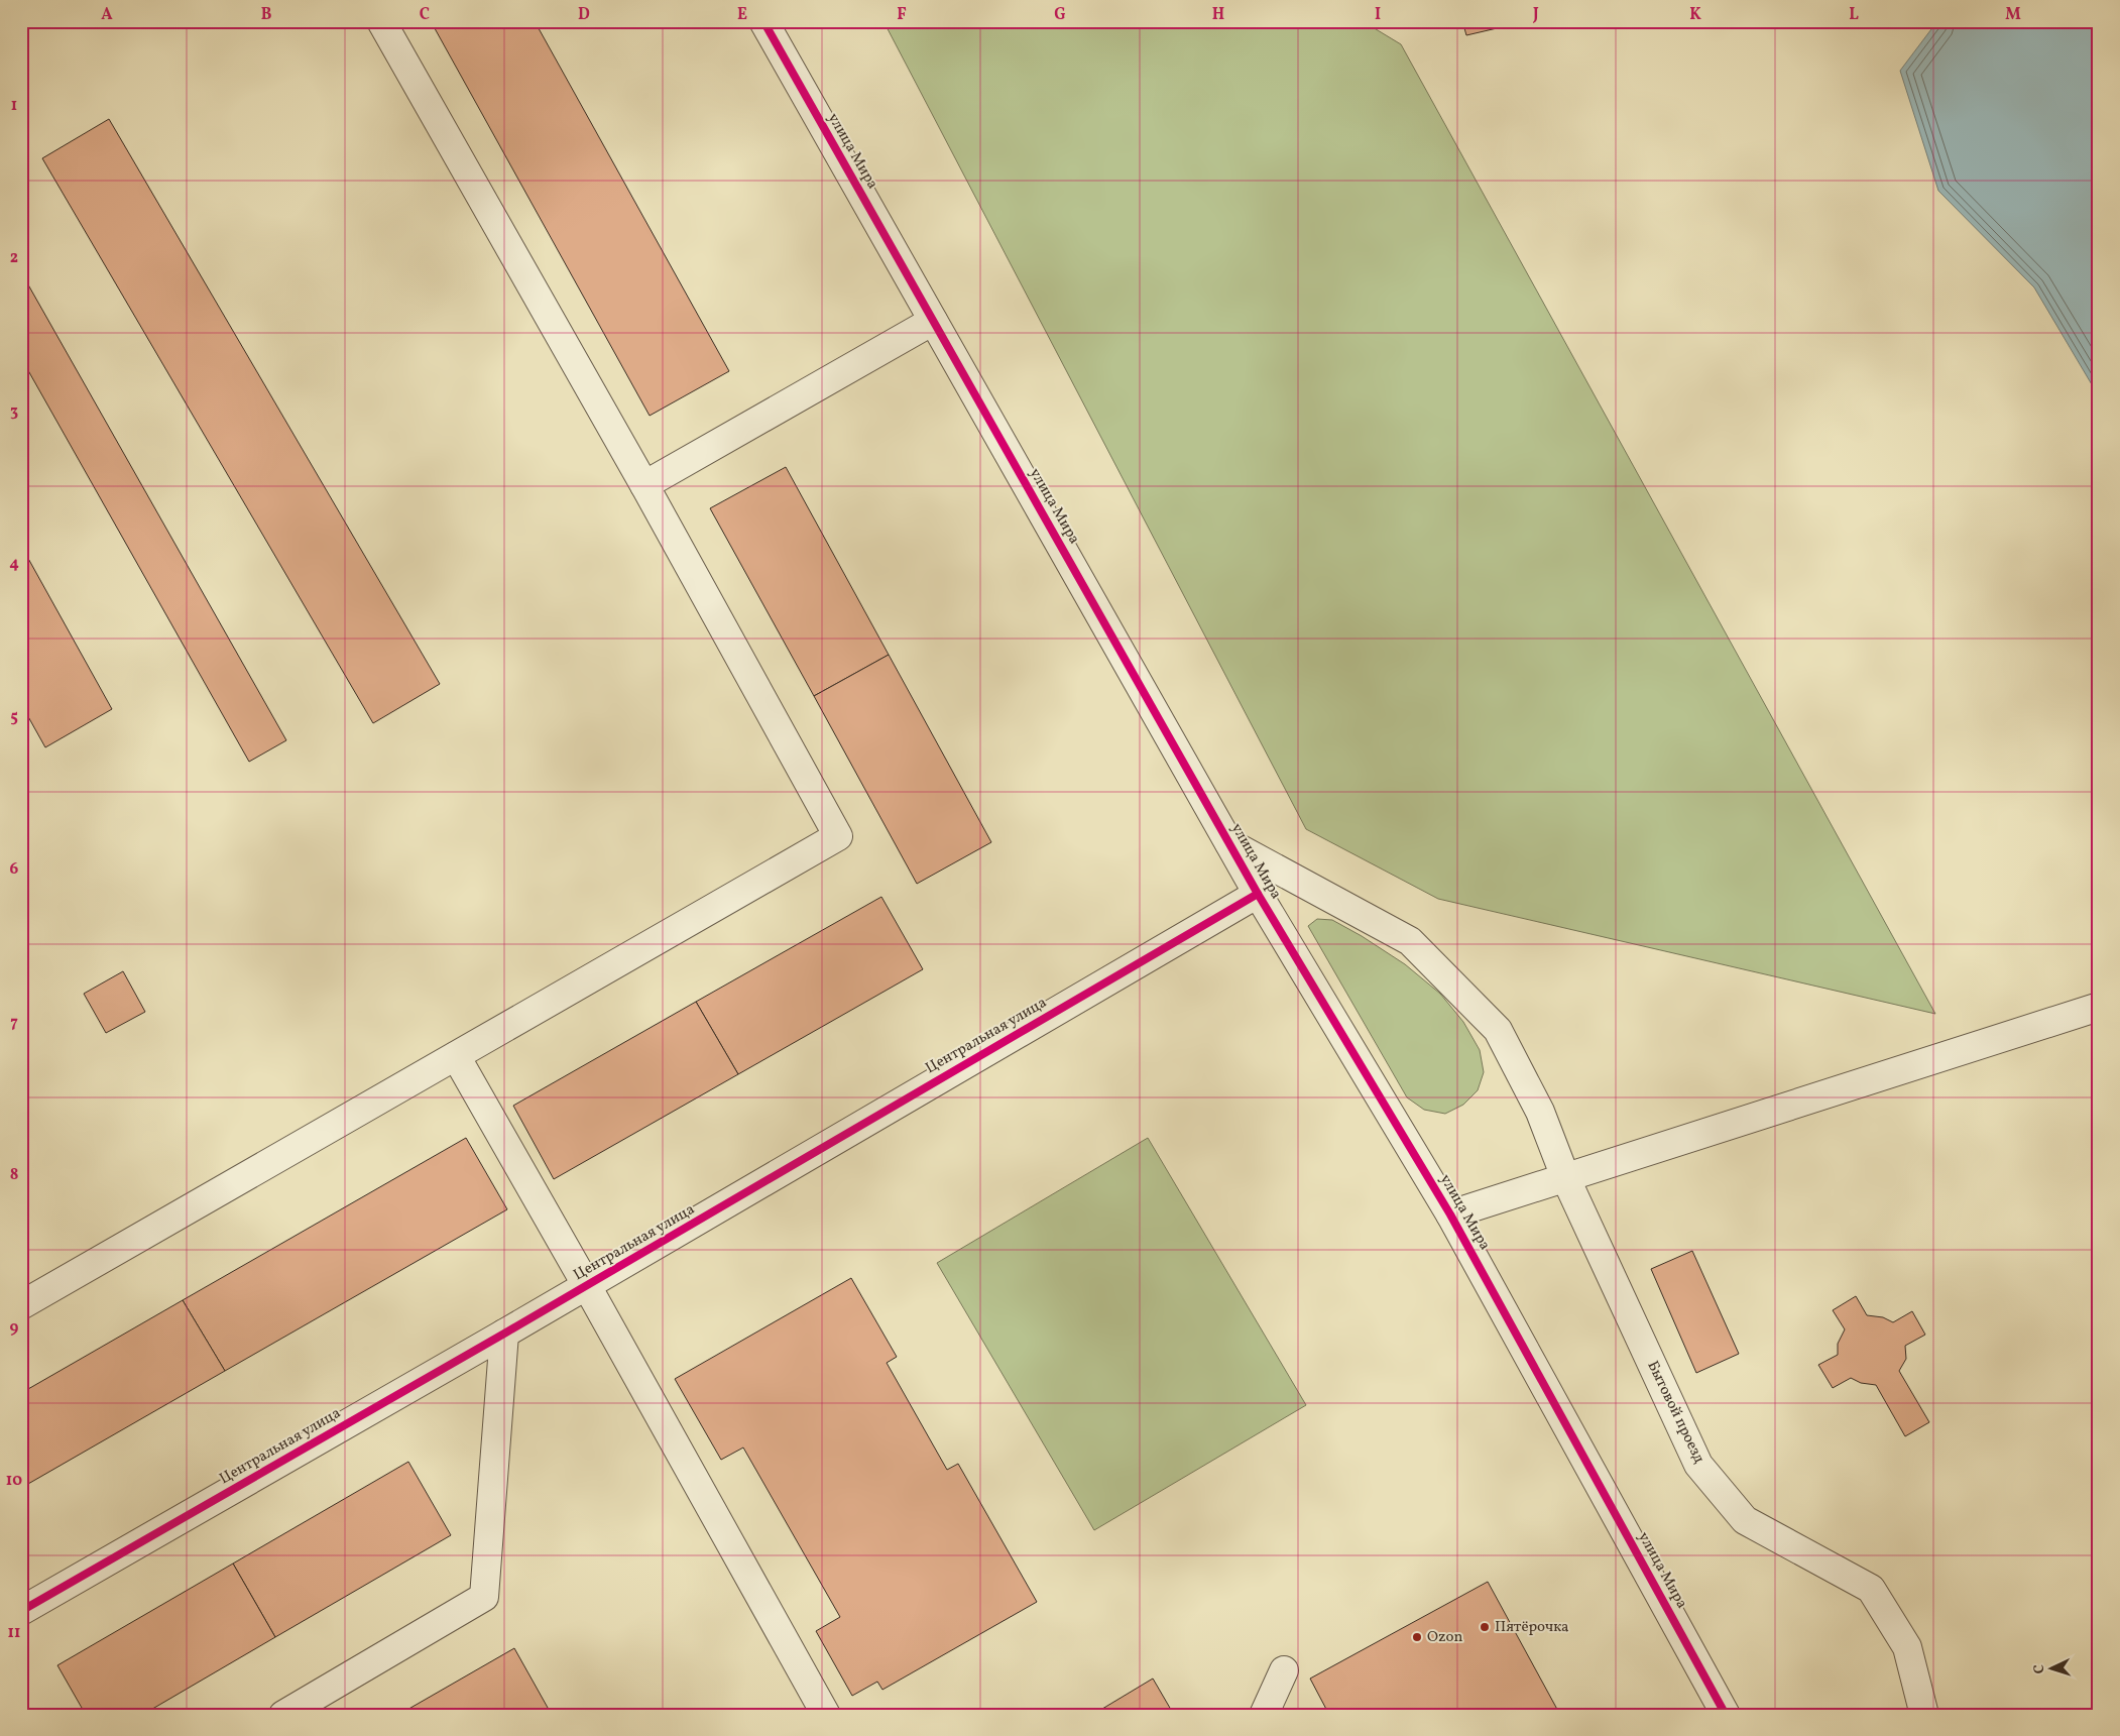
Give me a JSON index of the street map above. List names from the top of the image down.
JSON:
{
  "streets": {
    "street": ["улица Мира", "Центральная улица", "Бытовой проезд"]
  },
  "crossings": [
    ["улица Мира", "Центральная улица"],
    ["улица Мира", "Бытовой проезд"]
  ],
  "places": ["Пятёрочка", "Ozon"],
  "north": "left",
  "grid": {
    "columns": [
      "A",
      "B",
      "C",
      "D",
      "E",
      "F",
      "G",
      "H",
      "I",
      "J",
      "K",
      "L",
      "M"
    ],
    "rows": [
      "1",
      "2",
      "3",
      "4",
      "5",
      "6",
      "7",
      "8",
      "9",
      "10",
      "11"
    ]
  }
}
